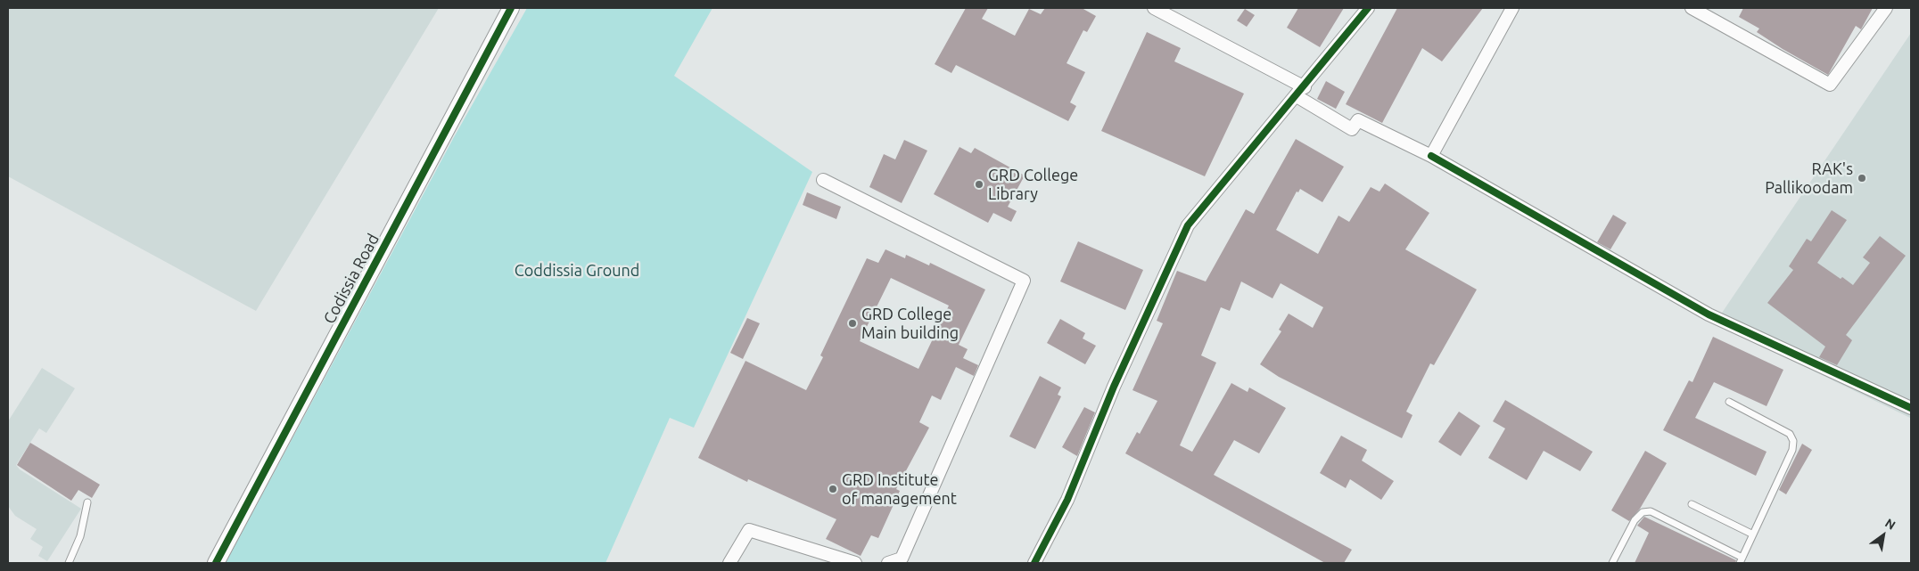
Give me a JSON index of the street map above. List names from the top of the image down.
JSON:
{
  "streets": {
    "street": ["Codissia Road"]
  },
  "parks": ["Coddissia Ground"],
  "places": [
    "RAK's Pallikoodam",
    "GRD College Library",
    "GRD College Main building",
    "GRD Institute of management"
  ],
  "north": "top right"
}
